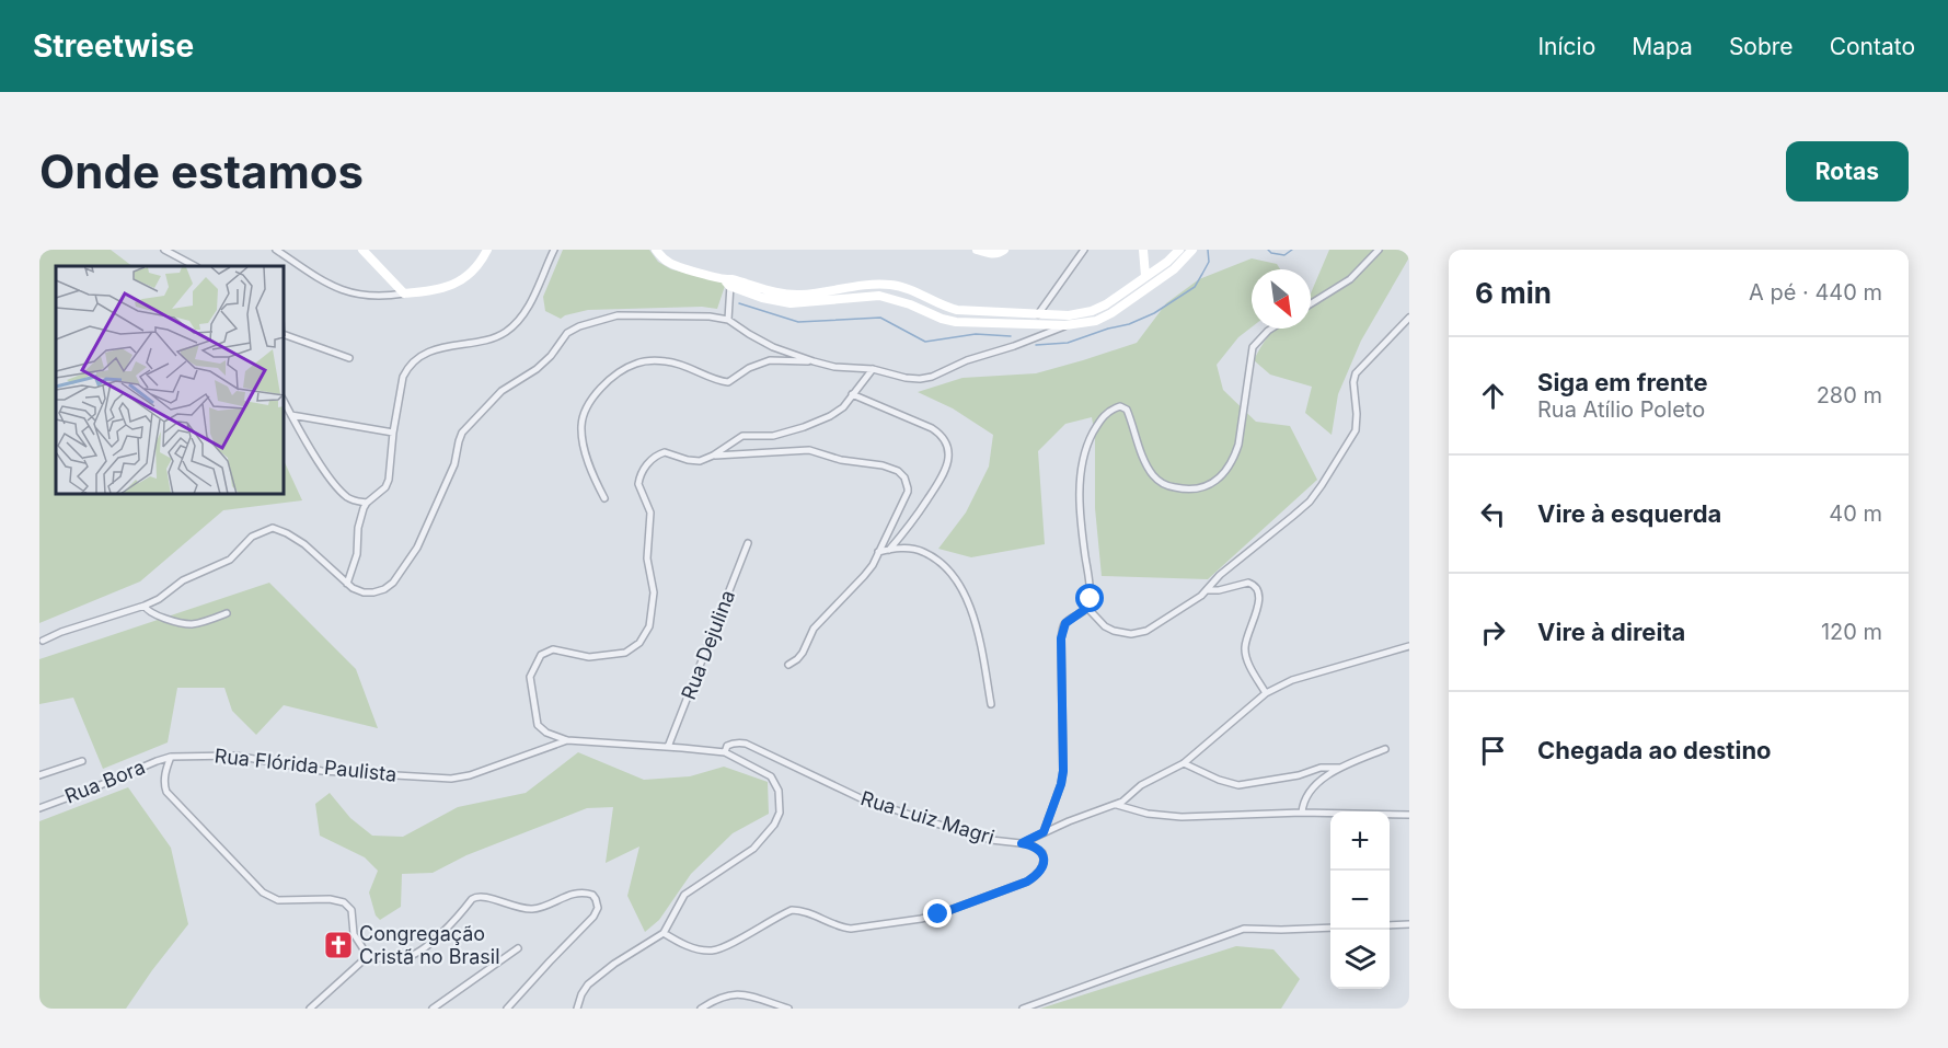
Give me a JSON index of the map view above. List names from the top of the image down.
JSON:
{
  "streets": {
    "street": [
      "Rua Dejulina",
      "Rua Flórida Paulista",
      "Rua Bora",
      "Rua Luiz Magri"
    ]
  },
  "crossings": [
    ["Rua Flórida Paulista", "Rua Bora"]
  ],
  "places": {
    "church": ["Congregação Cristã no Brasil"]
  },
  "north": "bottom right",
  "page": {
    "header": "Streetwise",
    "nav": [
      "Início",
      "Mapa",
      "Sobre",
      "Contato"
    ],
    "buttons": "Rotas",
    "title": "Onde estamos",
    "heading": ["6 min", "A pé · 440 m"],
    "list": [
      ["Siga em frente", "Rua Atílio Poleto", "280 m"],
      ["Vire à esquerda", "40 m"],
      ["Vire à direita", "120 m"],
      "Chegada ao destino"
    ],
    "map_buttons": ["+", "−"]
  }
}
